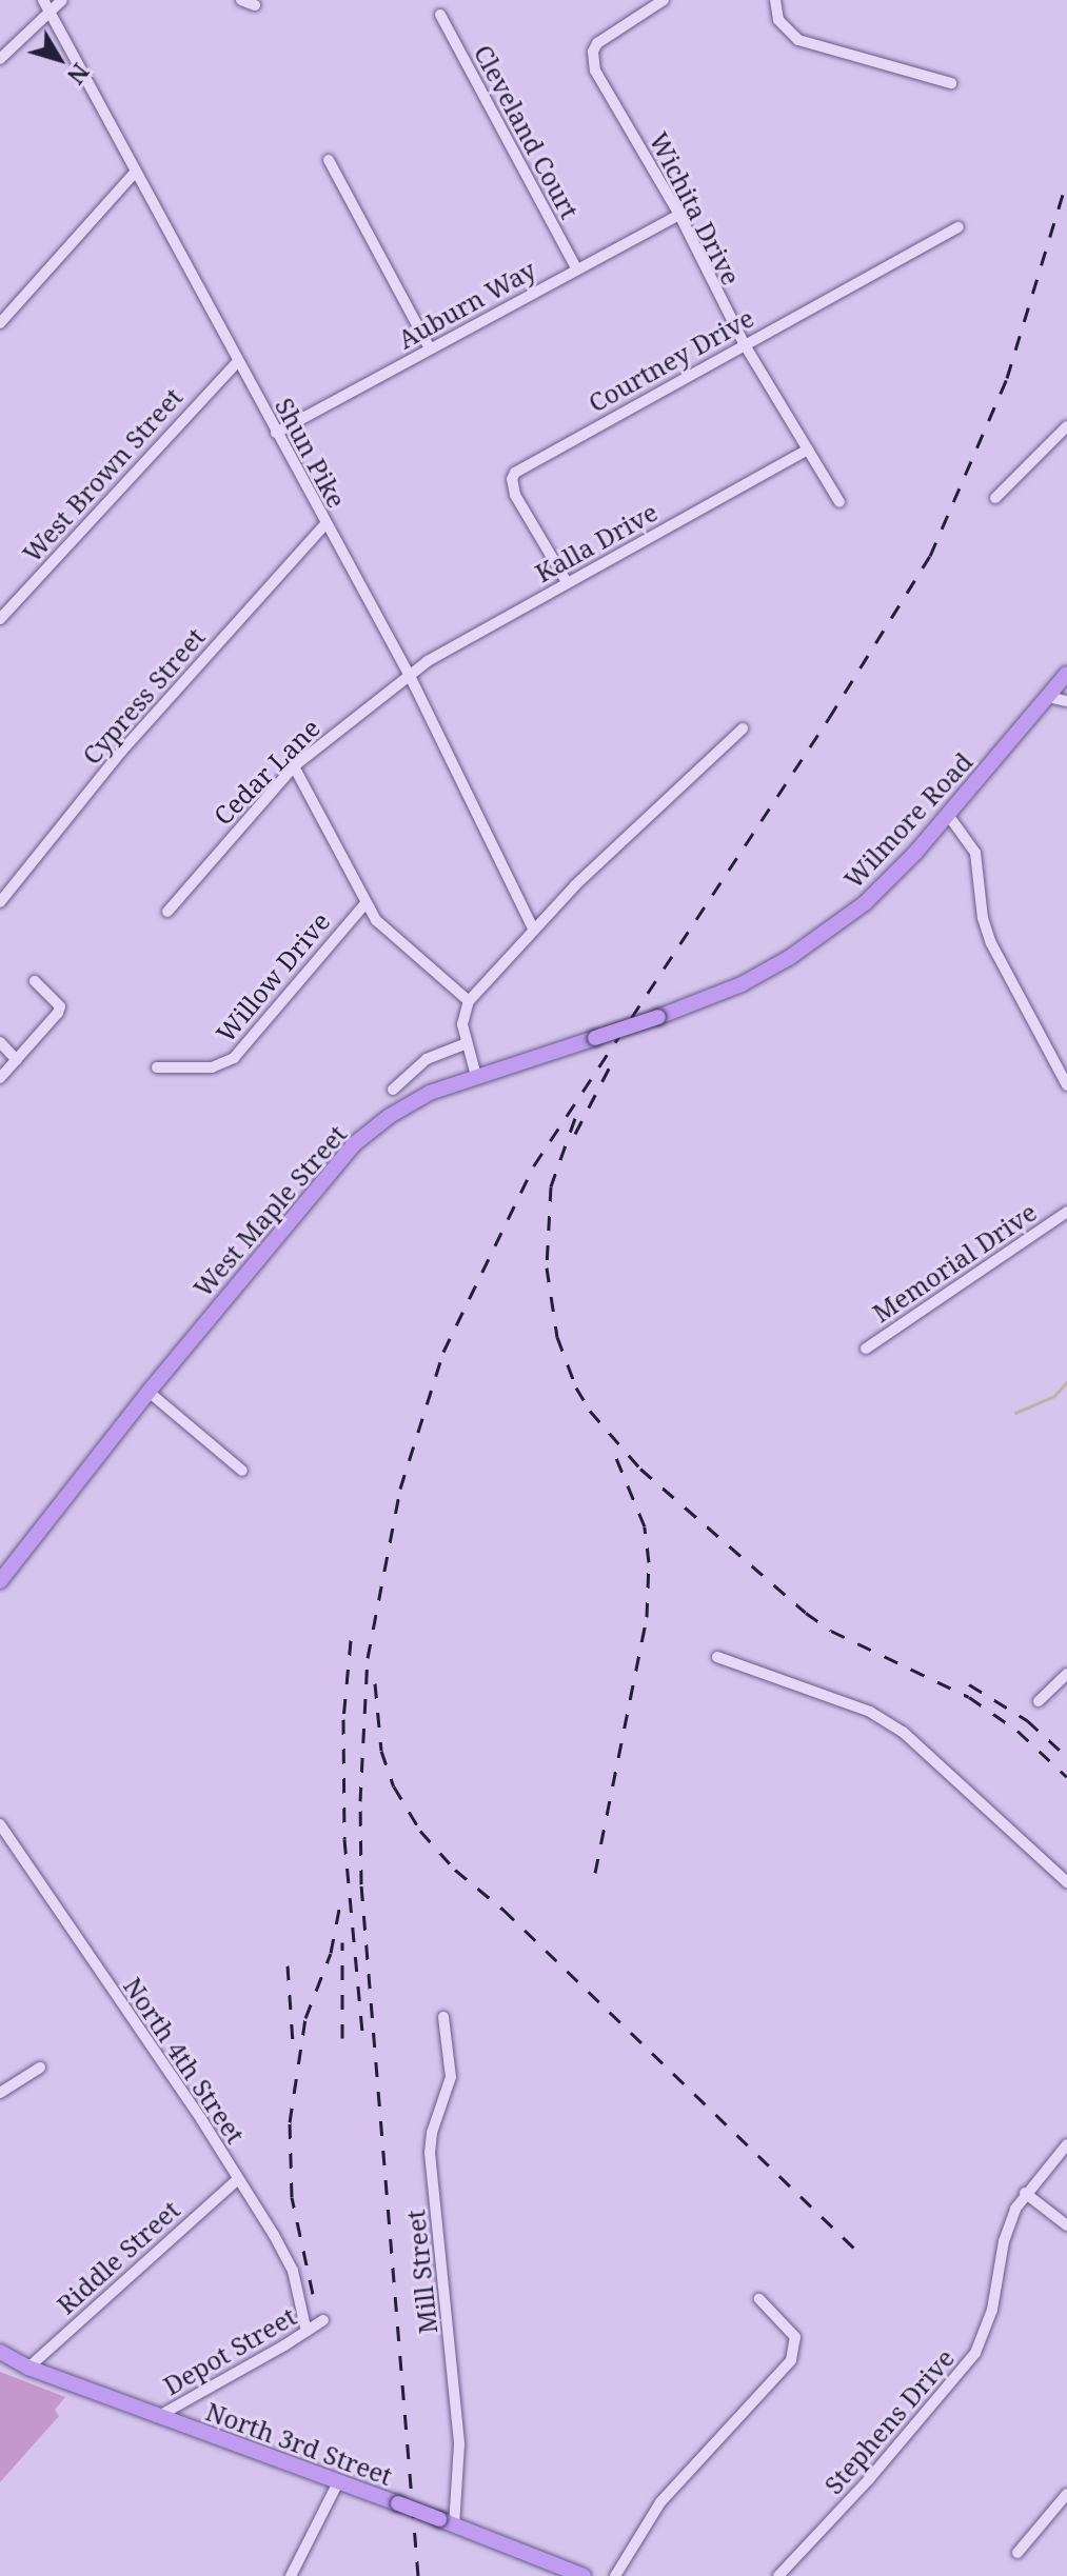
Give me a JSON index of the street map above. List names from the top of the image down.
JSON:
{
  "streets": {
    "main road": ["Wilmore Road", "West Maple Street", "North 3rd Street"],
    "street": [
      "Cleveland Court",
      "Wichita Drive",
      "Auburn Way",
      "Courtney Drive",
      "Shun Pike",
      "West Brown Street",
      "Kalla Drive",
      "Cypress Street",
      "Cedar Lane",
      "Willow Drive",
      "Memorial Drive",
      "North 4th Street",
      "Riddle Street",
      "Mill Street",
      "Depot Street",
      "Stephens Drive"
    ]
  },
  "crossings": [
    ["Cleveland Court", "Auburn Way"],
    ["Wichita Drive", "Auburn Way"],
    ["Wichita Drive", "Courtney Drive"],
    ["Wichita Drive", "Kalla Drive"],
    ["Auburn Way", "Shun Pike"],
    ["Courtney Drive", "Kalla Drive"],
    ["Shun Pike", "West Brown Street"],
    ["Shun Pike", "Kalla Drive"],
    ["Shun Pike", "Cypress Street"],
    ["Shun Pike", "Cedar Lane"],
    ["Kalla Drive", "Cedar Lane"],
    ["Wilmore Road", "West Maple Street"],
    ["North 4th Street", "Riddle Street"],
    ["North 4th Street", "Depot Street"],
    ["Riddle Street", "North 3rd Street"],
    ["Mill Street", "North 3rd Street"],
    ["Depot Street", "North 3rd Street"]
  ],
  "north": "bottom right"
}
